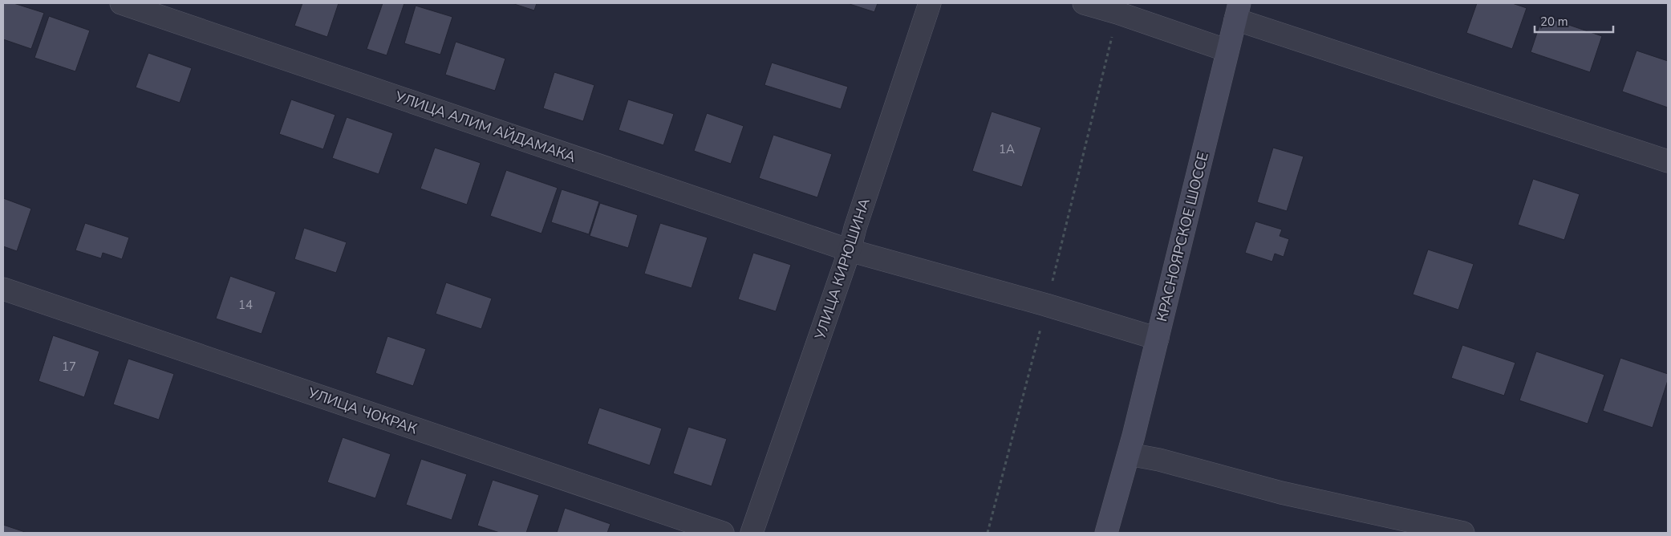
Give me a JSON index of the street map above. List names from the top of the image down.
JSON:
{
  "streets": {
    "main road": ["КРАСНОЯРСКОЕ ШОССЕ"],
    "street": ["УЛИЦА АЛИМ АЙДАМАКА", "УЛИЦА КИРЮШИНА", "УЛИЦА ЧОКРАК"]
  },
  "crossings": [
    ["УЛИЦА АЛИМ АЙДАМАКА", "КРАСНОЯРСКОЕ ШОССЕ"],
    ["УЛИЦА АЛИМ АЙДАМАКА", "УЛИЦА КИРЮШИНА"]
  ],
  "house_numbers": ["1А", "14", "17"],
  "scale_bar": "20 m"
}
